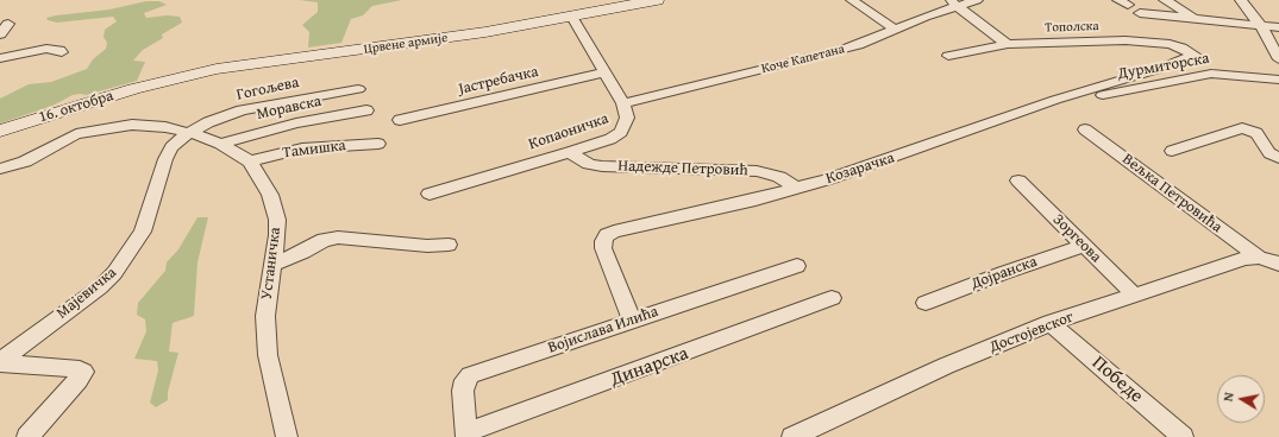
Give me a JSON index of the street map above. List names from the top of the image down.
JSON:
{
  "streets": {
    "main road": ["Црвене армије", "16. октобра"],
    "street": [
      "Тополска",
      "Коче Капетана",
      "Дурмиторска",
      "Јастребачка",
      "Гогољева",
      "Моравска",
      "Копаоничка",
      "Тамишка",
      "Надежде Петровић",
      "Козарачка",
      "Вељка Петровића",
      "Зоргеова",
      "Устаничка",
      "Дојранска",
      "Мајевичка",
      "Војислава Илића",
      "Достојевског",
      "Динарска",
      "Победе"
    ]
  },
  "crossings": [
    ["Тополска", "Козарачка"],
    ["Црвене армије", "16. октобра"],
    ["Црвене армије", "Копаоничка"],
    ["Коче Капетана", "Копаоничка"],
    ["Дурмиторска", "Козарачка"],
    ["Јастребачка", "Копаоничка"],
    ["Гогољева", "Устаничка"],
    ["Гогољева", "Мајевичка"],
    ["Моравска", "Устаничка"],
    ["Копаоничка", "Надежде Петровић"],
    ["Тамишка", "Устаничка"],
    ["Надежде Петровић", "Козарачка"],
    ["Козарачка", "Војислава Илића"],
    ["Вељка Петровића", "Достојевског"],
    ["Зоргеова", "Дојранска"],
    ["Зоргеова", "Достојевског"],
    ["Устаничка", "Мајевичка"],
    ["Војислава Илића", "Динарска"],
    ["Достојевског", "Победе"]
  ],
  "north": "left"
}
